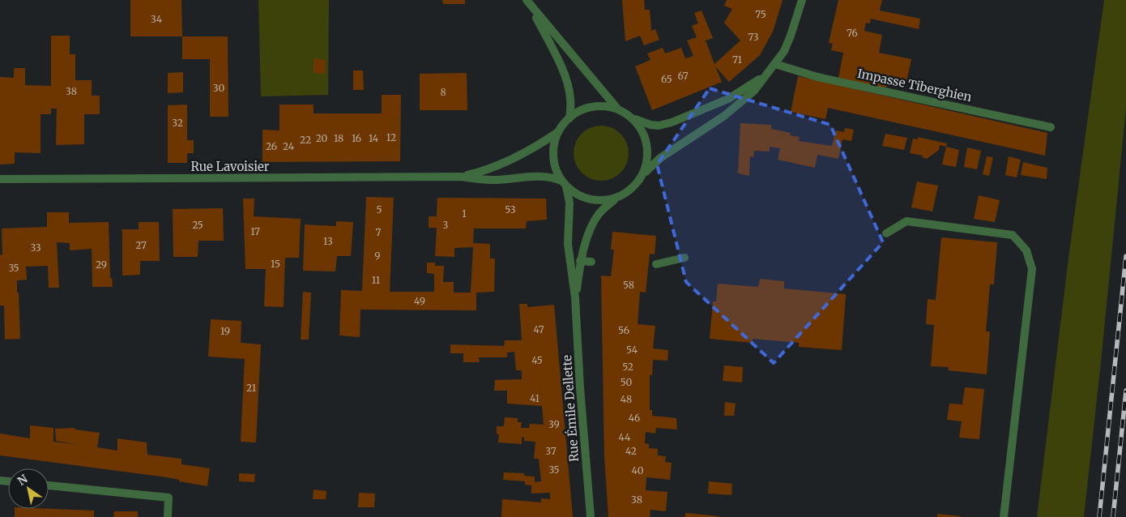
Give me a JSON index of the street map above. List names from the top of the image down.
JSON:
{
  "streets": {
    "street": ["Impasse Tiberghien", "Rue Lavoisier", "Rue Émile Dellette"]
  },
  "crossings": [
    ["Rue Lavoisier", "Rue Émile Dellette"]
  ],
  "house_numbers": [
    "75",
    "34",
    "76",
    "73",
    "71",
    "67",
    "65",
    "30",
    "38",
    "8",
    "32",
    "12",
    "20",
    "18",
    "16",
    "14",
    "22",
    "26",
    "24",
    "5",
    "53",
    "1",
    "25",
    "3",
    "17",
    "7",
    "13",
    "27",
    "33",
    "9",
    "15",
    "29",
    "35",
    "11",
    "58",
    "49",
    "47",
    "56",
    "19",
    "54",
    "45",
    "52",
    "50",
    "21",
    "41",
    "48",
    "46",
    "39",
    "44",
    "37",
    "42",
    "35",
    "40",
    "38"
  ],
  "north": "top left"
}
